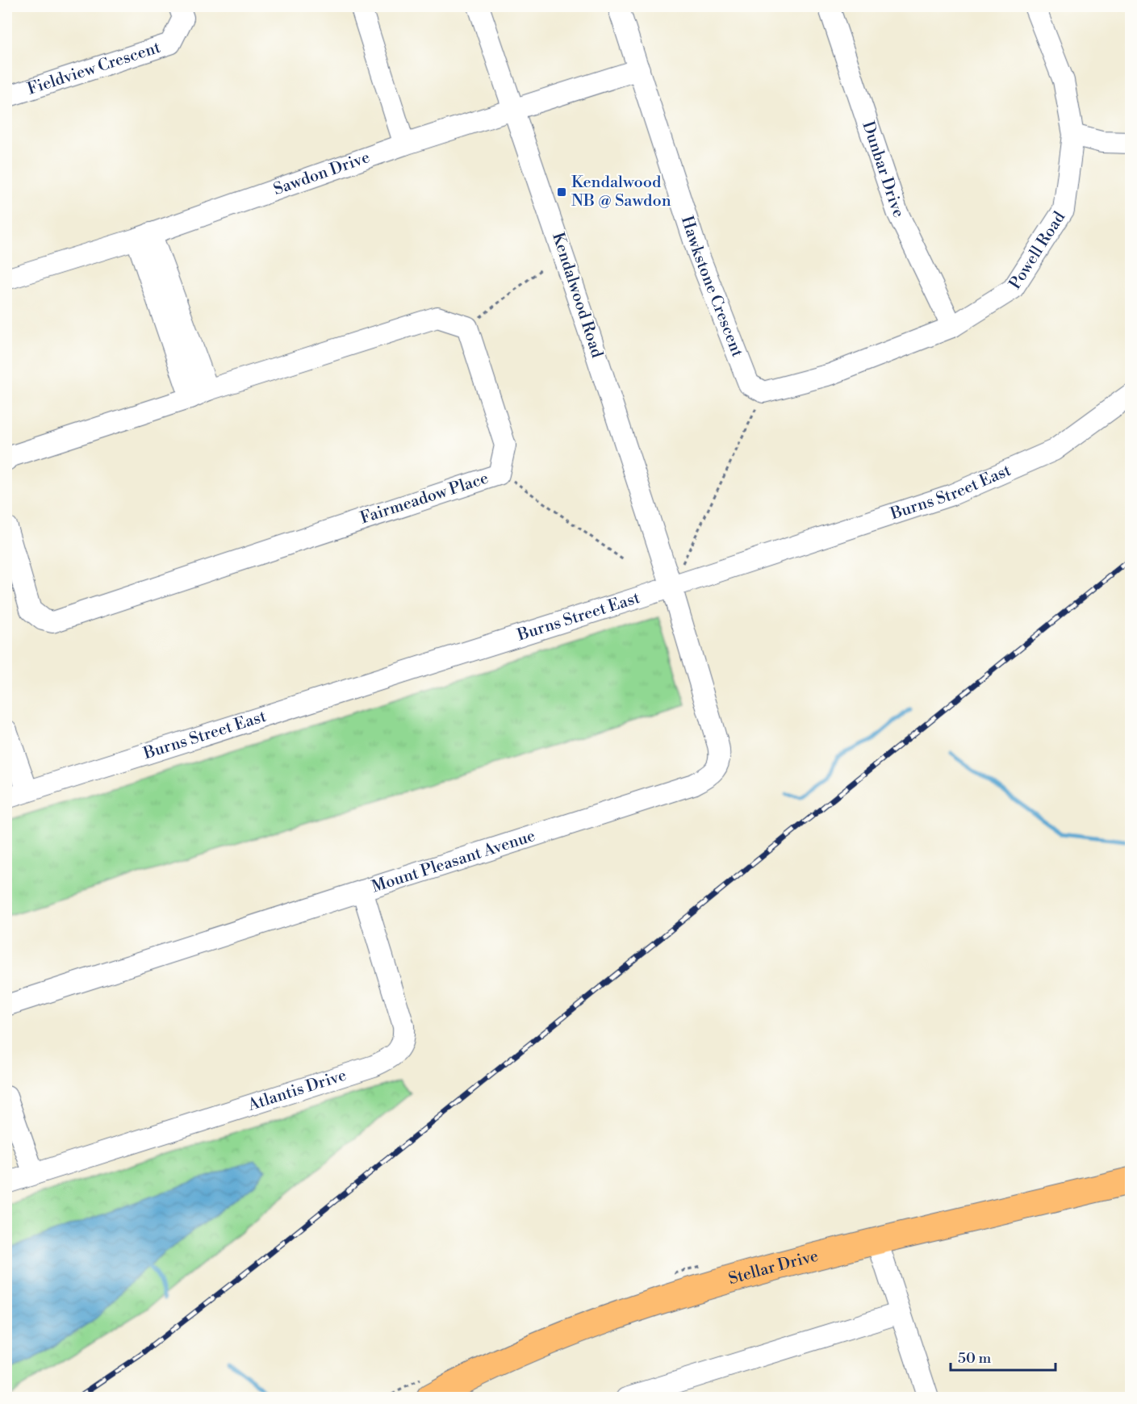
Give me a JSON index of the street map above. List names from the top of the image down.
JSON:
{
  "streets": {
    "main road": ["Stellar Drive"],
    "street": [
      "Fieldview Crescent",
      "Dunbar Drive",
      "Sawdon Drive",
      "Powell Road",
      "Hawkstone Crescent",
      "Kendalwood Road",
      "Burns Street East",
      "Fairmeadow Place",
      "Mount Pleasant Avenue",
      "Atlantis Drive"
    ]
  },
  "crossings": [
    ["Dunbar Drive", "Powell Road"],
    ["Sawdon Drive", "Hawkstone Crescent"],
    ["Sawdon Drive", "Kendalwood Road"],
    ["Powell Road", "Hawkstone Crescent"],
    ["Kendalwood Road", "Burns Street East"],
    ["Kendalwood Road", "Mount Pleasant Avenue"],
    ["Burns Street East", "Mount Pleasant Avenue"],
    ["Mount Pleasant Avenue", "Atlantis Drive"]
  ],
  "places": {
    "transit": ["Kendalwood NB @ Sawdon"]
  },
  "scale_bar": "50 m"
}
